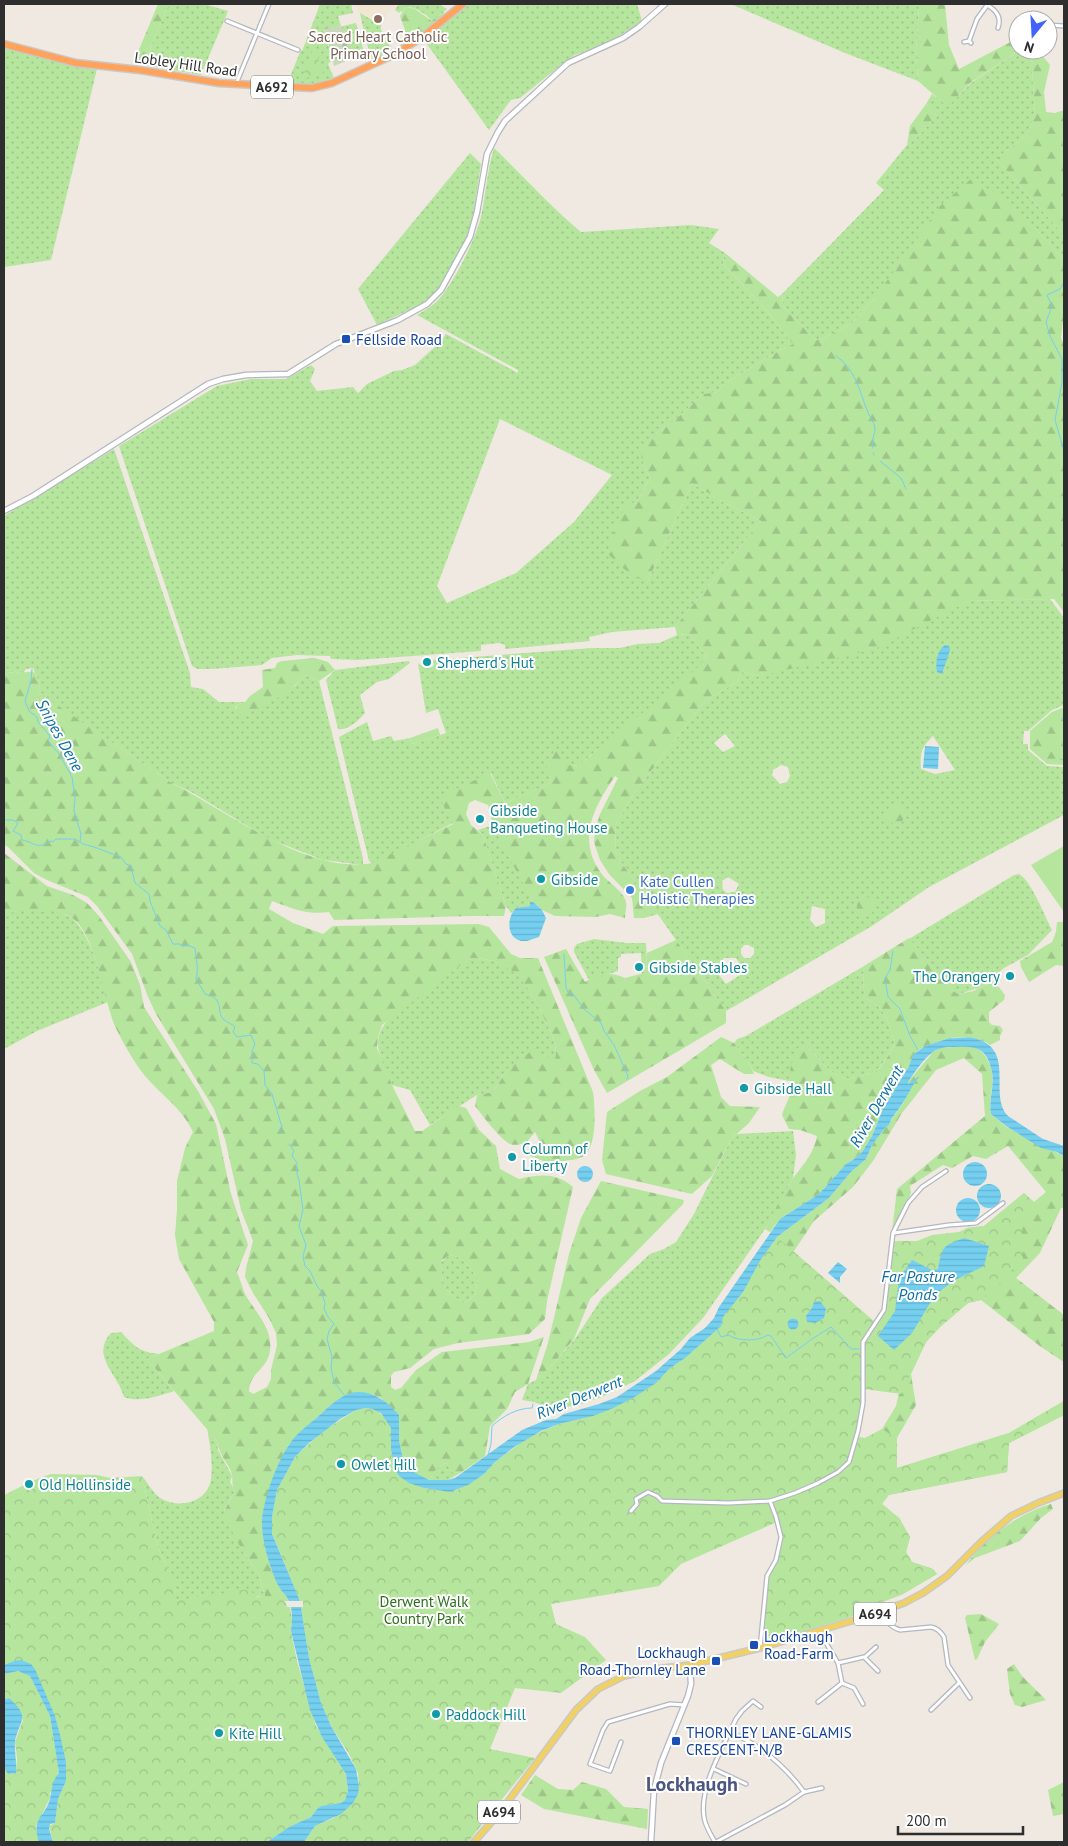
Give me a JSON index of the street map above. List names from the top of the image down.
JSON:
{
  "streets": {
    "highway": ["Lobley Hill Road", "A692"],
    "main road": ["A694"]
  },
  "districts": ["Lockhaugh"],
  "water": ["Snipes Dene", "River Derwent", "Far Pasture Ponds"],
  "parks": ["Derwent Walk Country Park"],
  "places": {
    "other": [
      "Sacred Heart Catholic Primary School",
      "Shepherd's Hut",
      "Gibside Banqueting House",
      "Gibside",
      "Kate Cullen Holistic Therapies",
      "Gibside Stables",
      "The Orangery",
      "Gibside Hall",
      "Column of Liberty",
      "Owlet Hill",
      "Old Hollinside",
      "Paddock Hill",
      "Kite Hill"
    ],
    "transit": [
      "Fellside Road",
      "Lockhaugh Road-Farm",
      "Lockhaugh Road-Thornley Lane",
      "THORNLEY LANE-GLAMIS CRESCENT-N/B"
    ]
  },
  "scale_bar": "200 m",
  "north": "bottom"
}
